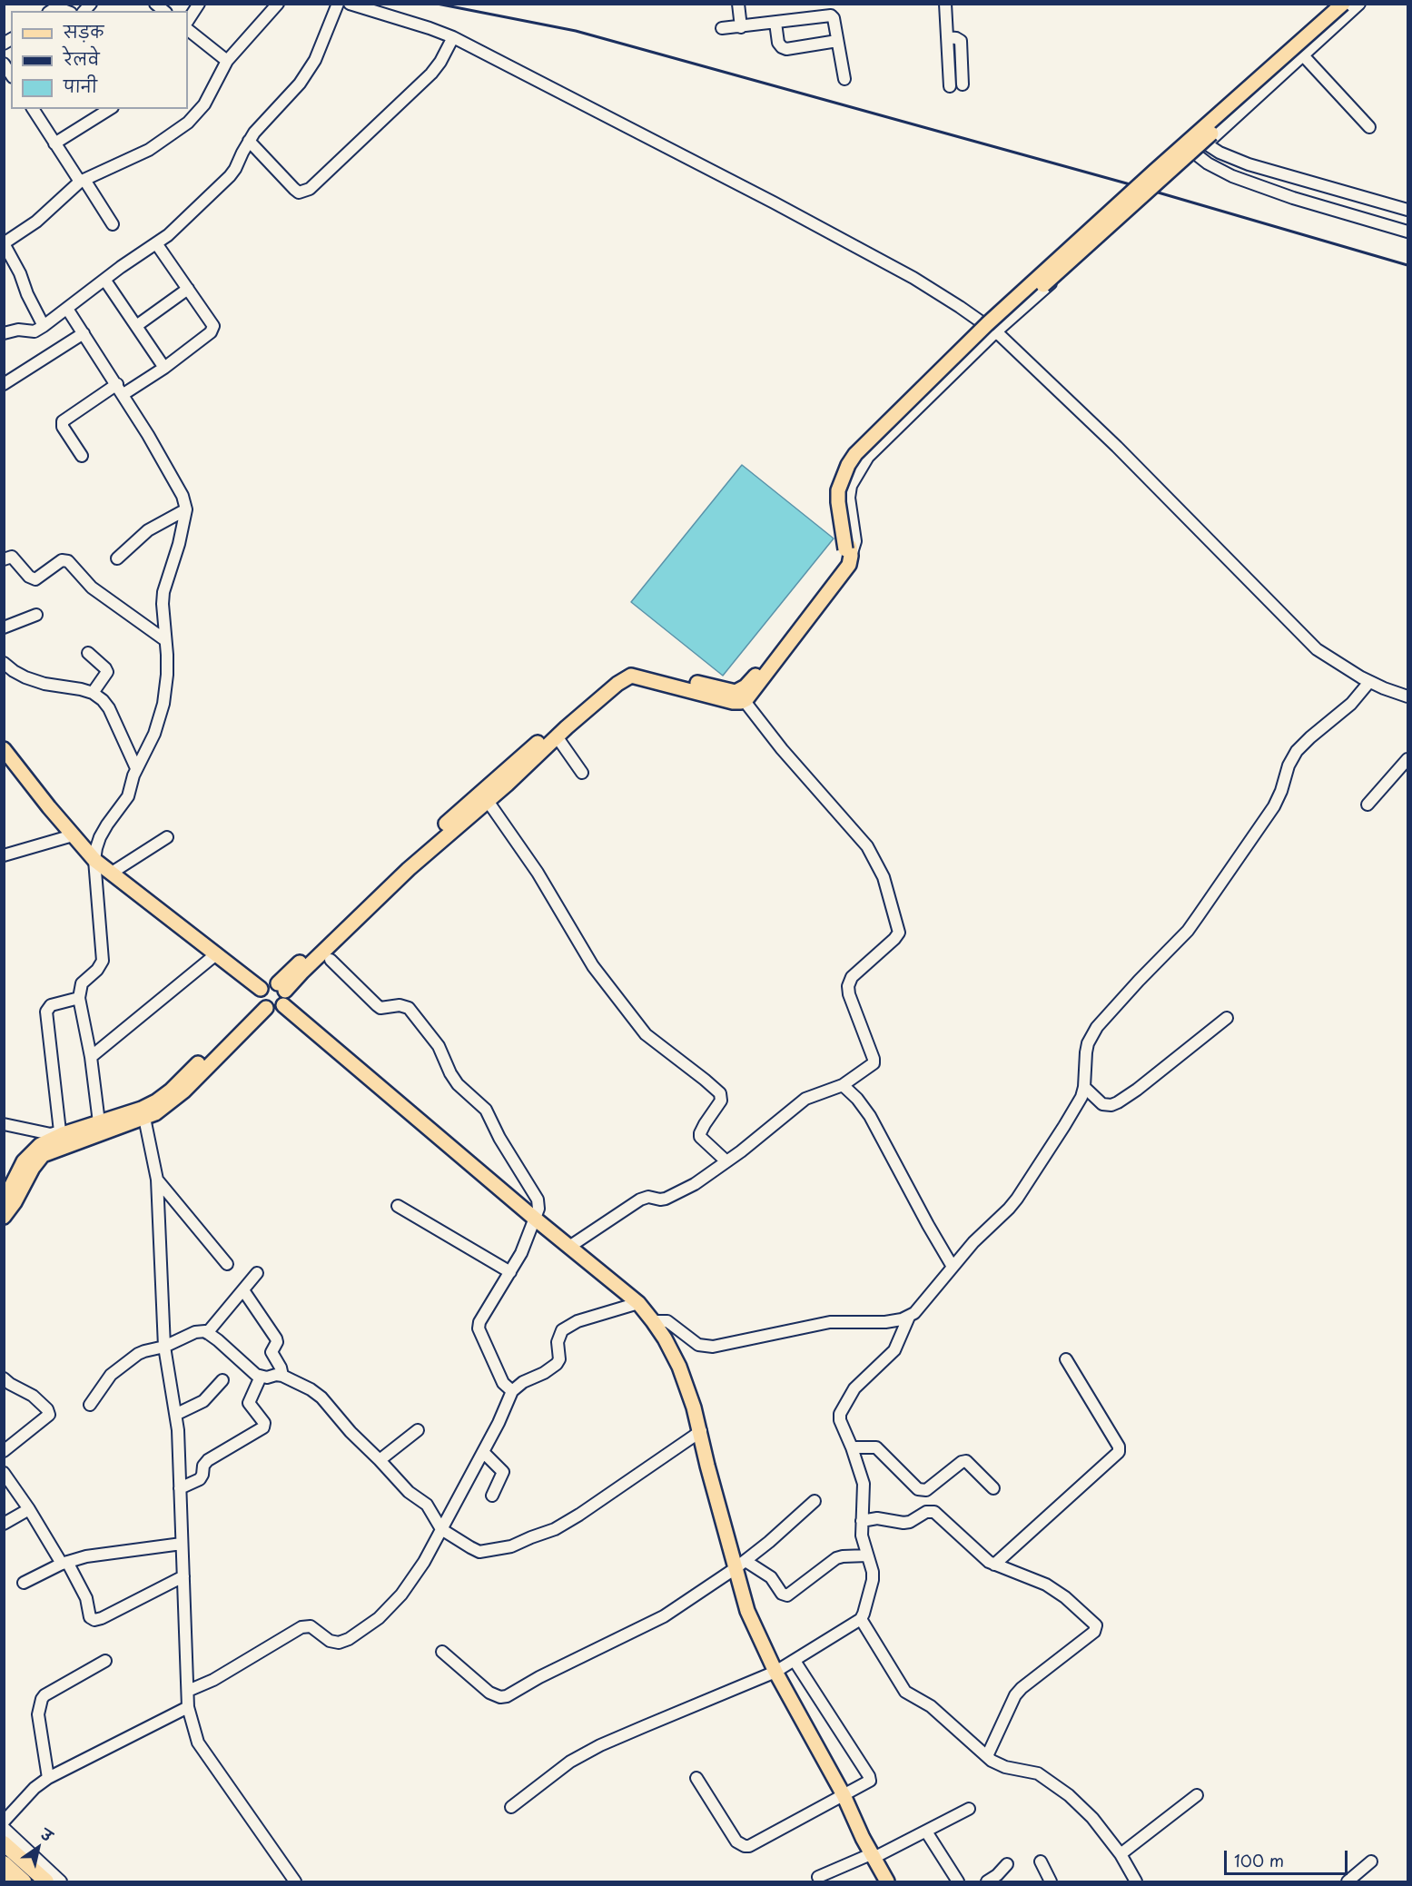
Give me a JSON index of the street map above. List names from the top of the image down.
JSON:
{
  "legend": ["सड़क", "रेलवे", "पानी"],
  "scale_bar": "100 m",
  "north": "top right"
}
